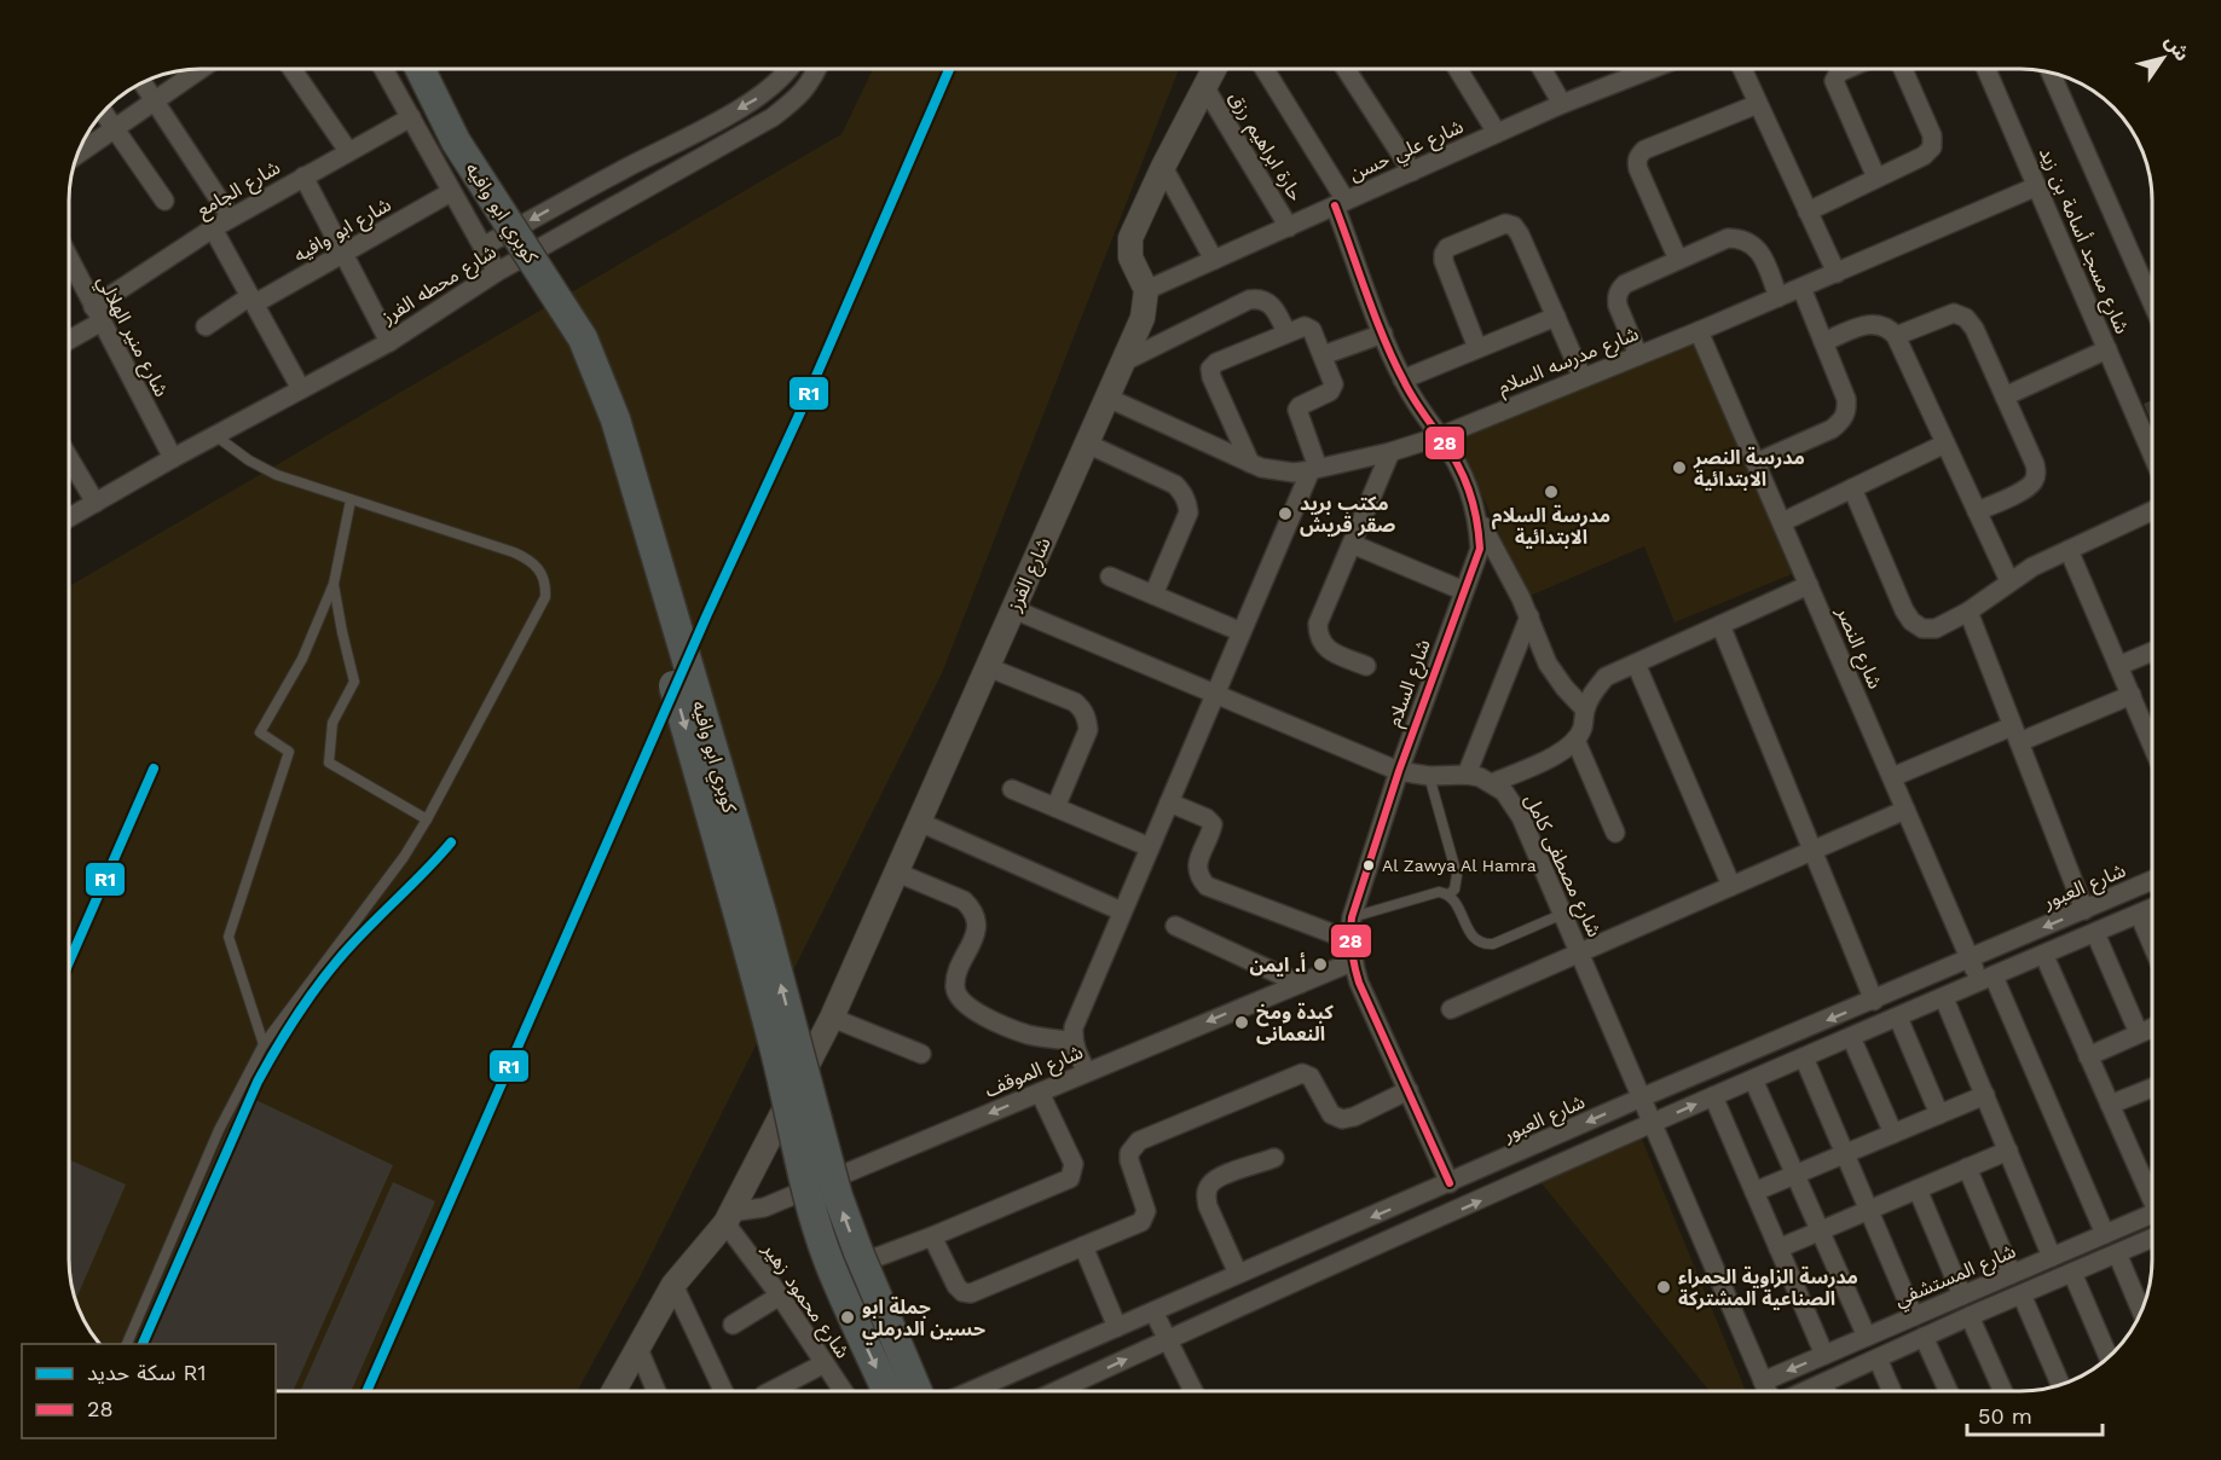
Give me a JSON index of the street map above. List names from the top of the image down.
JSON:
{
  "streets": {
    "main road": ["كوبري ابو وافيه"],
    "street": [
      "حارة ابراهيم رزق",
      "شارع علي حسن",
      "شارع الجامع",
      "شارع ابو وافيه",
      "شارع مسجد أسامة بن زيد",
      "شارع محطه الفرز",
      "شارع منير الهلالي",
      "شارع مدرسه السلام",
      "شارع الفرز",
      "شارع النصر",
      "شارع السلام",
      "شارع مصطفى كامل",
      "شارع العبور",
      "شارع الموقف",
      "شارع المستشفي",
      "شارع محمود زهير"
    ]
  },
  "crossings": [
    ["حارة ابراهيم رزق", "شارع علي حسن"],
    ["شارع علي حسن", "شارع الفرز"],
    ["شارع علي حسن", "شارع السلام"],
    ["شارع الجامع", "شارع منير الهلالي"],
    ["شارع مسجد أسامة بن زيد", "شارع مدرسه السلام"],
    ["شارع محطه الفرز", "شارع منير الهلالي"],
    ["شارع مدرسه السلام", "شارع الفرز"],
    ["شارع مدرسه السلام", "شارع النصر"],
    ["شارع مدرسه السلام", "شارع السلام"],
    ["شارع الفرز", "شارع مصطفى كامل"],
    ["شارع الفرز", "شارع الموقف"],
    ["شارع الفرز", "شارع محمود زهير"],
    ["شارع النصر", "شارع العبور"],
    ["شارع النصر", "شارع المستشفي"],
    ["شارع السلام", "شارع مصطفى كامل"],
    ["شارع السلام", "شارع العبور"],
    ["شارع السلام", "شارع الموقف"],
    ["شارع مصطفى كامل", "شارع العبور"],
    ["شارع مصطفى كامل", "شارع المستشفي"],
    ["شارع الموقف", "شارع محمود زهير"]
  ],
  "one_way": ["شارع الموقف"],
  "places": [
    "مدرسة النصر الابتدائية",
    "مدرسة السلام الابتدائية",
    "مكتب بريد صقر قريش",
    "Al Zawya Al Hamra",
    "أ. ايمن",
    "كبدة ومخ النعمانى",
    "مدرسة الزاوية الحمراء الصناعية المشتركة",
    "جملة ابو حسين الدرملي"
  ],
  "lines": ["rail line R1", "transit line 28"],
  "legend": ["سكة حديد R1", "28"],
  "scale_bar": "50 m",
  "north": "top right"
}
